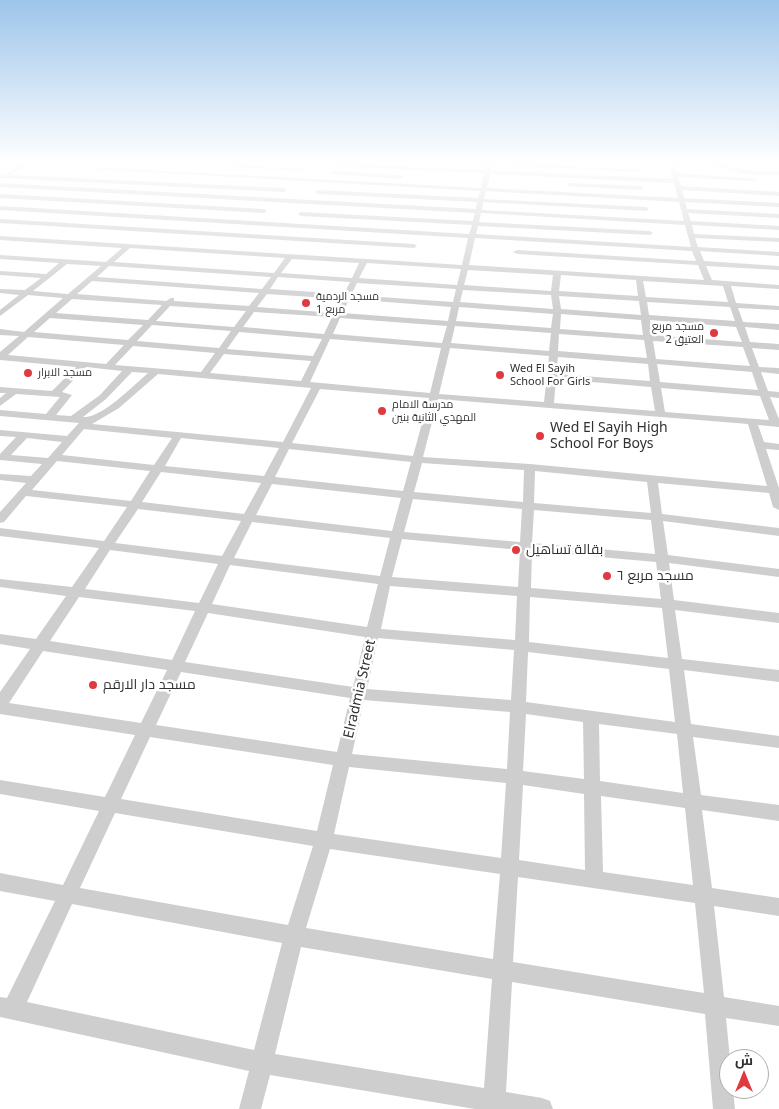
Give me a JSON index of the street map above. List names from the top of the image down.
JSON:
{
  "streets": {
    "street": ["Elradmia Street"]
  },
  "places": [
    "مسجد الردمية مربع 1",
    "مسجد مربع 2 العتيق",
    "مسجد الابرار",
    "Wed El Sayih School For Girls",
    "مدرسة الامام المهدي الثانية بنين",
    "Wed El Sayih High School For Boys",
    "بقالة تساهيل",
    "مسجد مربع ٦",
    "مسجد دار الارقم"
  ],
  "north": "top"
}
